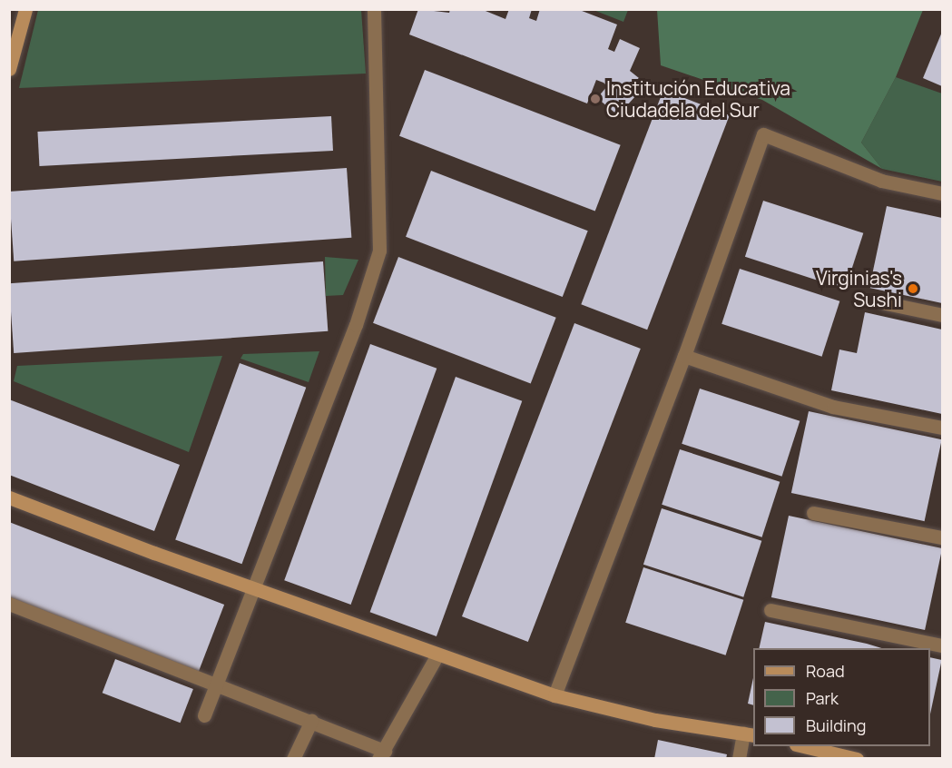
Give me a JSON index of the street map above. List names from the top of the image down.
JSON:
{
  "places": ["Institución Educativa Ciudadela del Sur", "Virginias's Sushi"],
  "legend": ["Road", "Park", "Building"]
}
